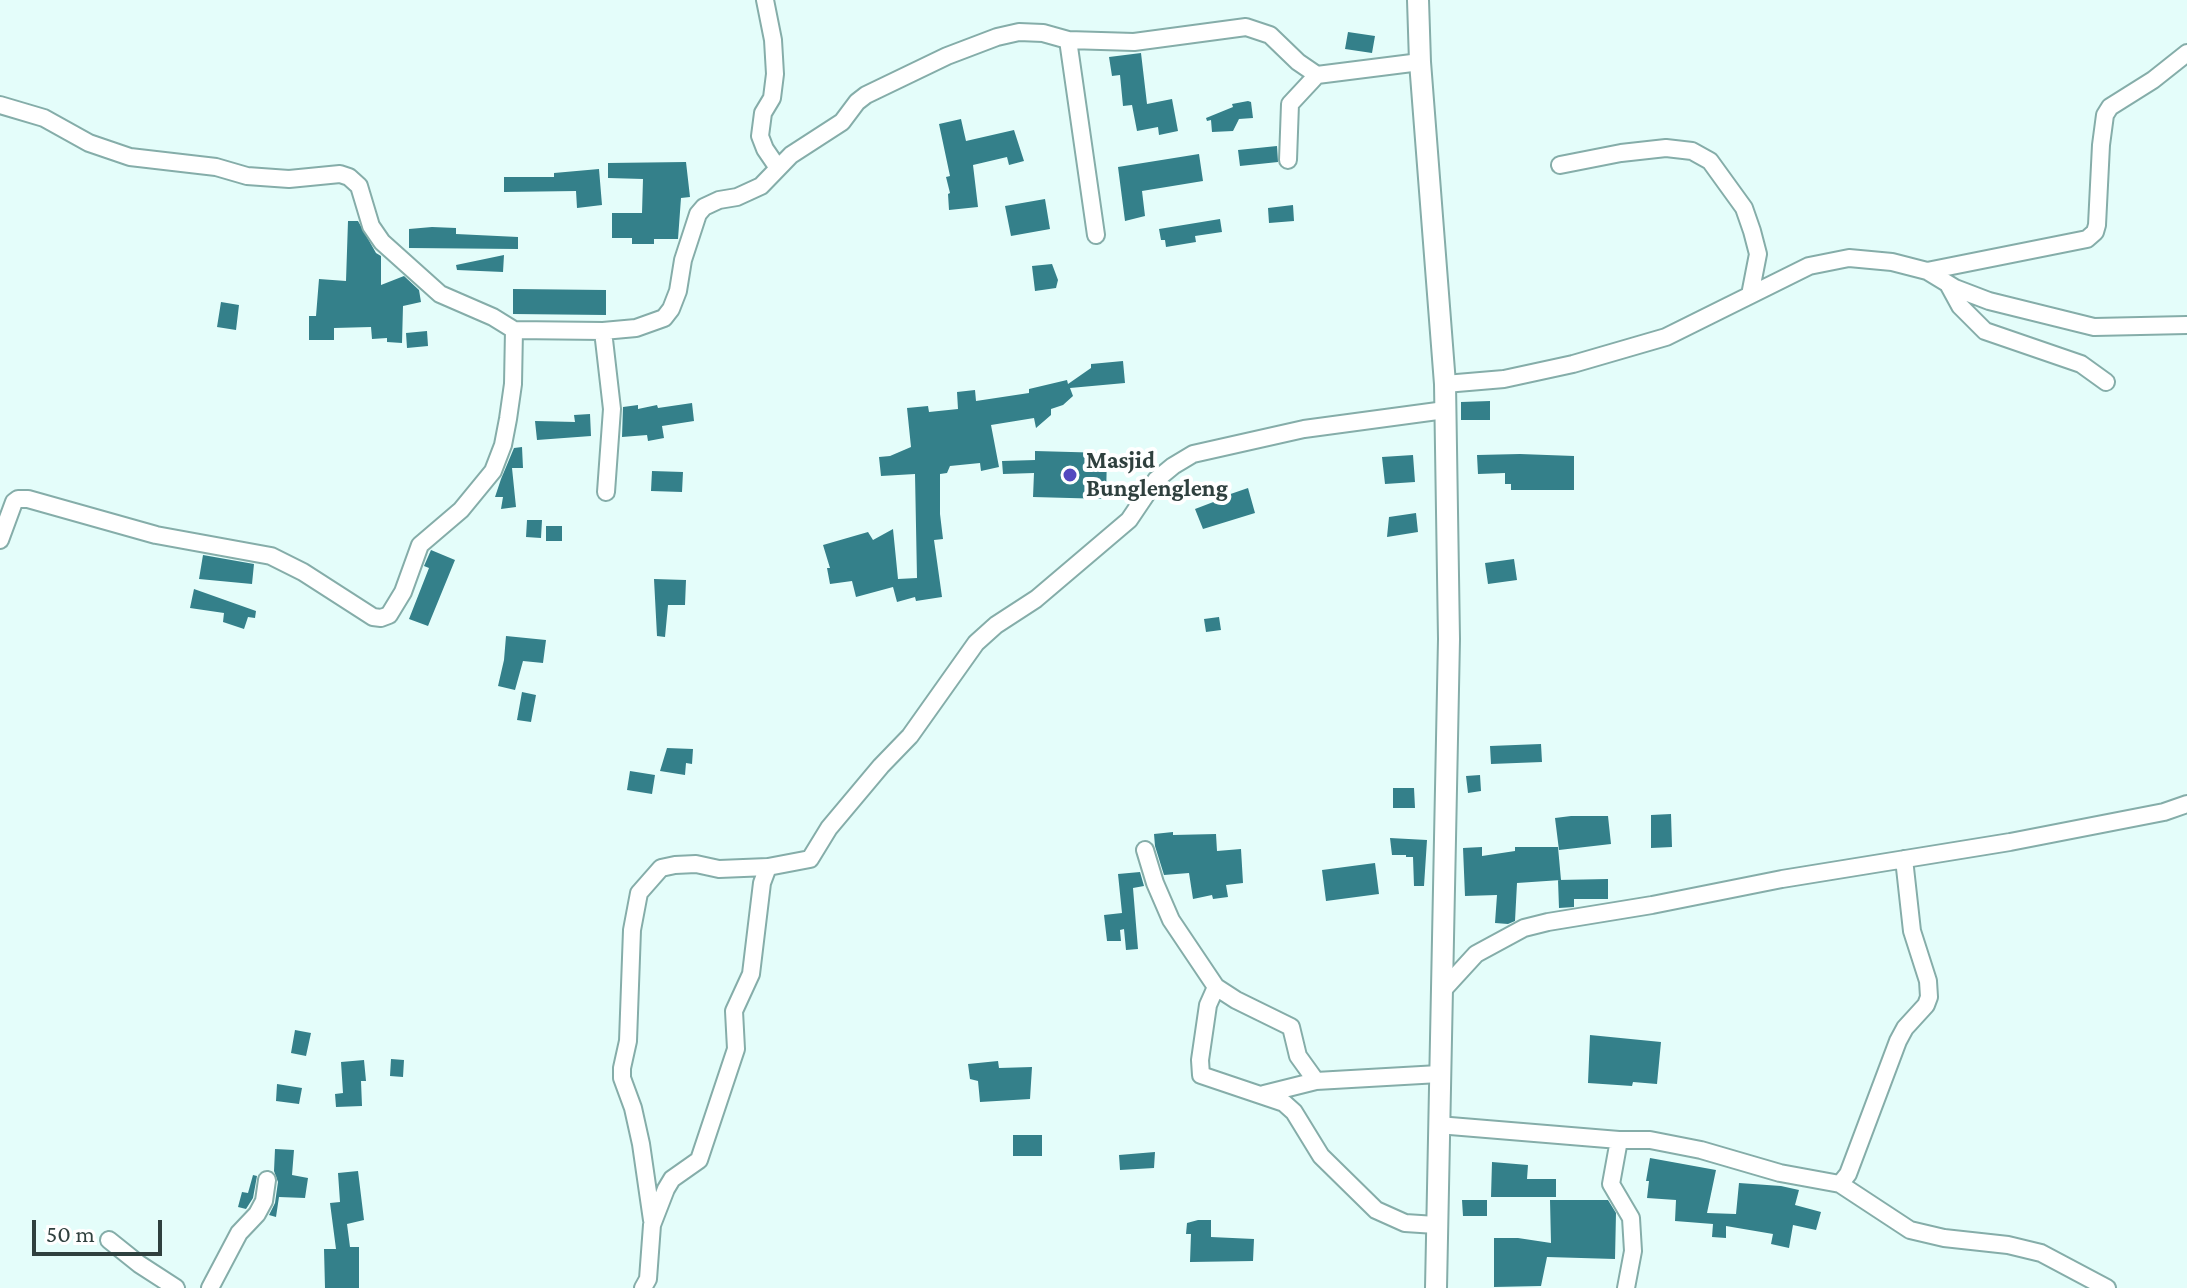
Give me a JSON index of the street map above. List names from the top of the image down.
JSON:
{
  "places": ["Masjid Bunglengleng"],
  "scale_bar": "50 m"
}
